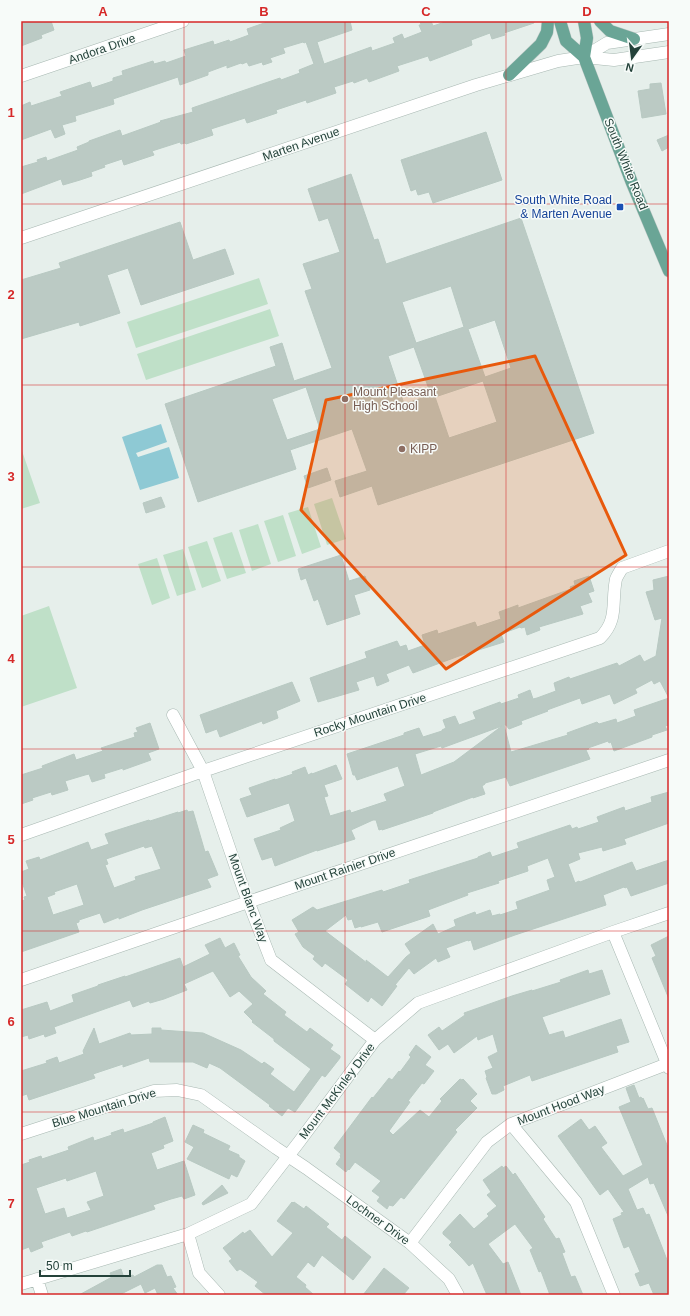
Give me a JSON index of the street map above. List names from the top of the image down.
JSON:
{
  "streets": {
    "main road": ["South White Road"],
    "street": [
      "Andora Drive",
      "Marten Avenue",
      "Rocky Mountain Drive",
      "Mount Rainier Drive",
      "Mount Blanc Way",
      "Mount McKinley Drive",
      "Mount Hood Way",
      "Blue Mountain Drive",
      "Lochner Drive"
    ]
  },
  "crossings": [
    ["Marten Avenue", "South White Road"],
    ["Rocky Mountain Drive", "Mount Blanc Way"],
    ["Mount Rainier Drive", "Mount Blanc Way"],
    ["Mount Blanc Way", "Mount McKinley Drive"],
    ["Mount McKinley Drive", "Blue Mountain Drive"],
    ["Mount McKinley Drive", "Lochner Drive"],
    ["Mount Hood Way", "Lochner Drive"],
    ["Blue Mountain Drive", "Lochner Drive"]
  ],
  "places": {
    "transit": ["South White Road & Marten Avenue"],
    "other": ["Mount Pleasant High School", "KIPP"]
  },
  "scale_bar": "50 m",
  "north": "bottom",
  "grid": {
    "columns": [
      "A",
      "B",
      "C",
      "D"
    ],
    "rows": [
      "1",
      "2",
      "3",
      "4",
      "5",
      "6",
      "7"
    ]
  }
}
